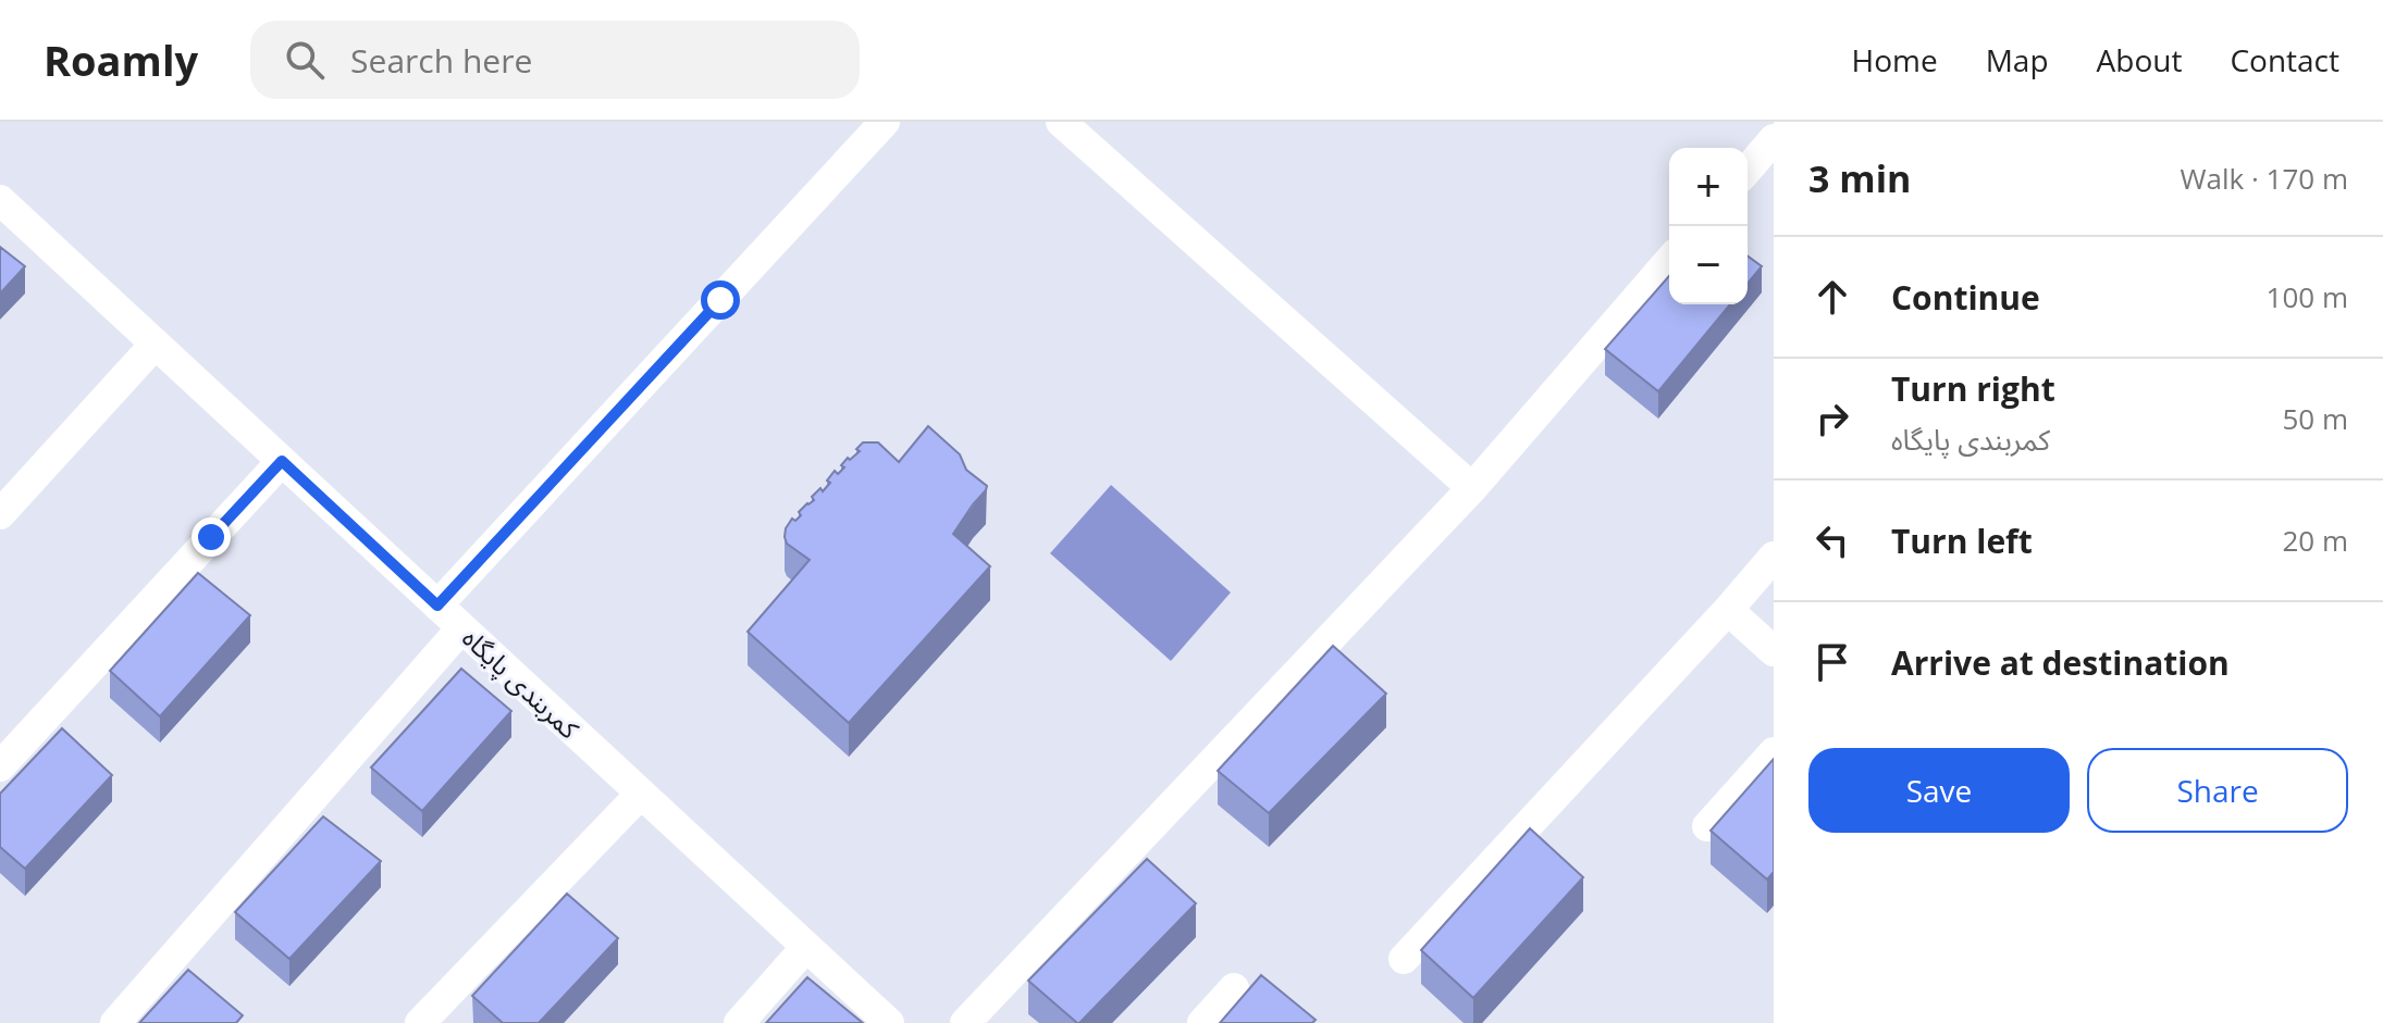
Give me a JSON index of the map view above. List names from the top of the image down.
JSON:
{
  "streets": {
    "street": ["کمربندی پایگاه"]
  },
  "page": {
    "header": "Roamly",
    "search": "Search here",
    "nav": [
      "Home",
      "Map",
      "About",
      "Contact"
    ],
    "heading": ["3 min", "Walk · 170 m"],
    "map_buttons": ["+", "−"],
    "list": [
      ["Continue", "100 m"],
      ["Turn right", "کمربندی پایگاه", "50 m"],
      ["Turn left", "20 m"],
      "Arrive at destination"
    ],
    "buttons": ["Save", "Share"]
  }
}
